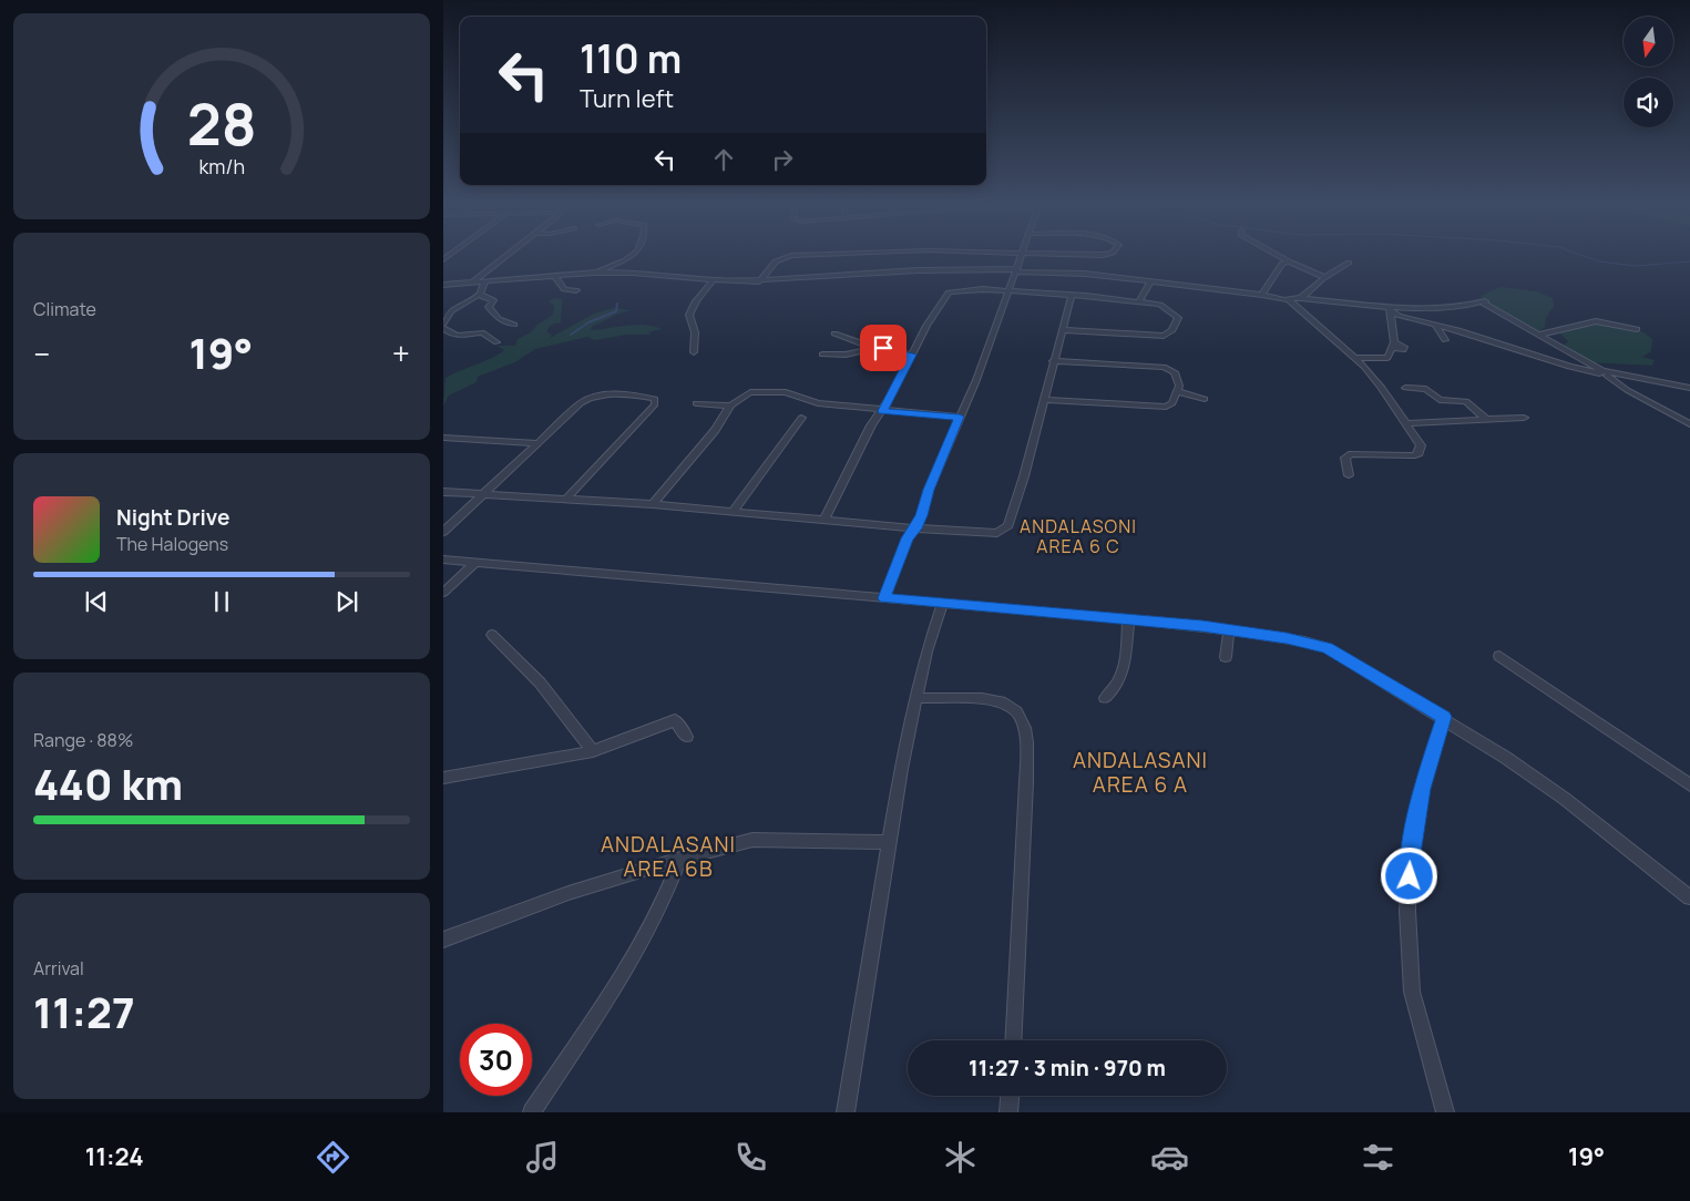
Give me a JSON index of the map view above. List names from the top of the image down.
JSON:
{
  "districts": ["ANDALASONI AREA 6 C", "ANDALASANI AREA 6 A", "ANDALASANI AREA 6B"],
  "north": "bottom",
  "page": {
    "turn": ["110 m", "Turn left"],
    "tile": [
      "Climate",
      ["Range · 88%", "440 km"],
      ["Arrival", "11:27"]
    ],
    "heat": ["−", "19°", "+"],
    "song": ["Night Drive", "The Halogens"],
    "limit": "30",
    "trip": "11:27 · 3 min · 970 m",
    "tabs": ["11:24", "19°"],
    "gauge": ["28", "km/h"]
  }
}
